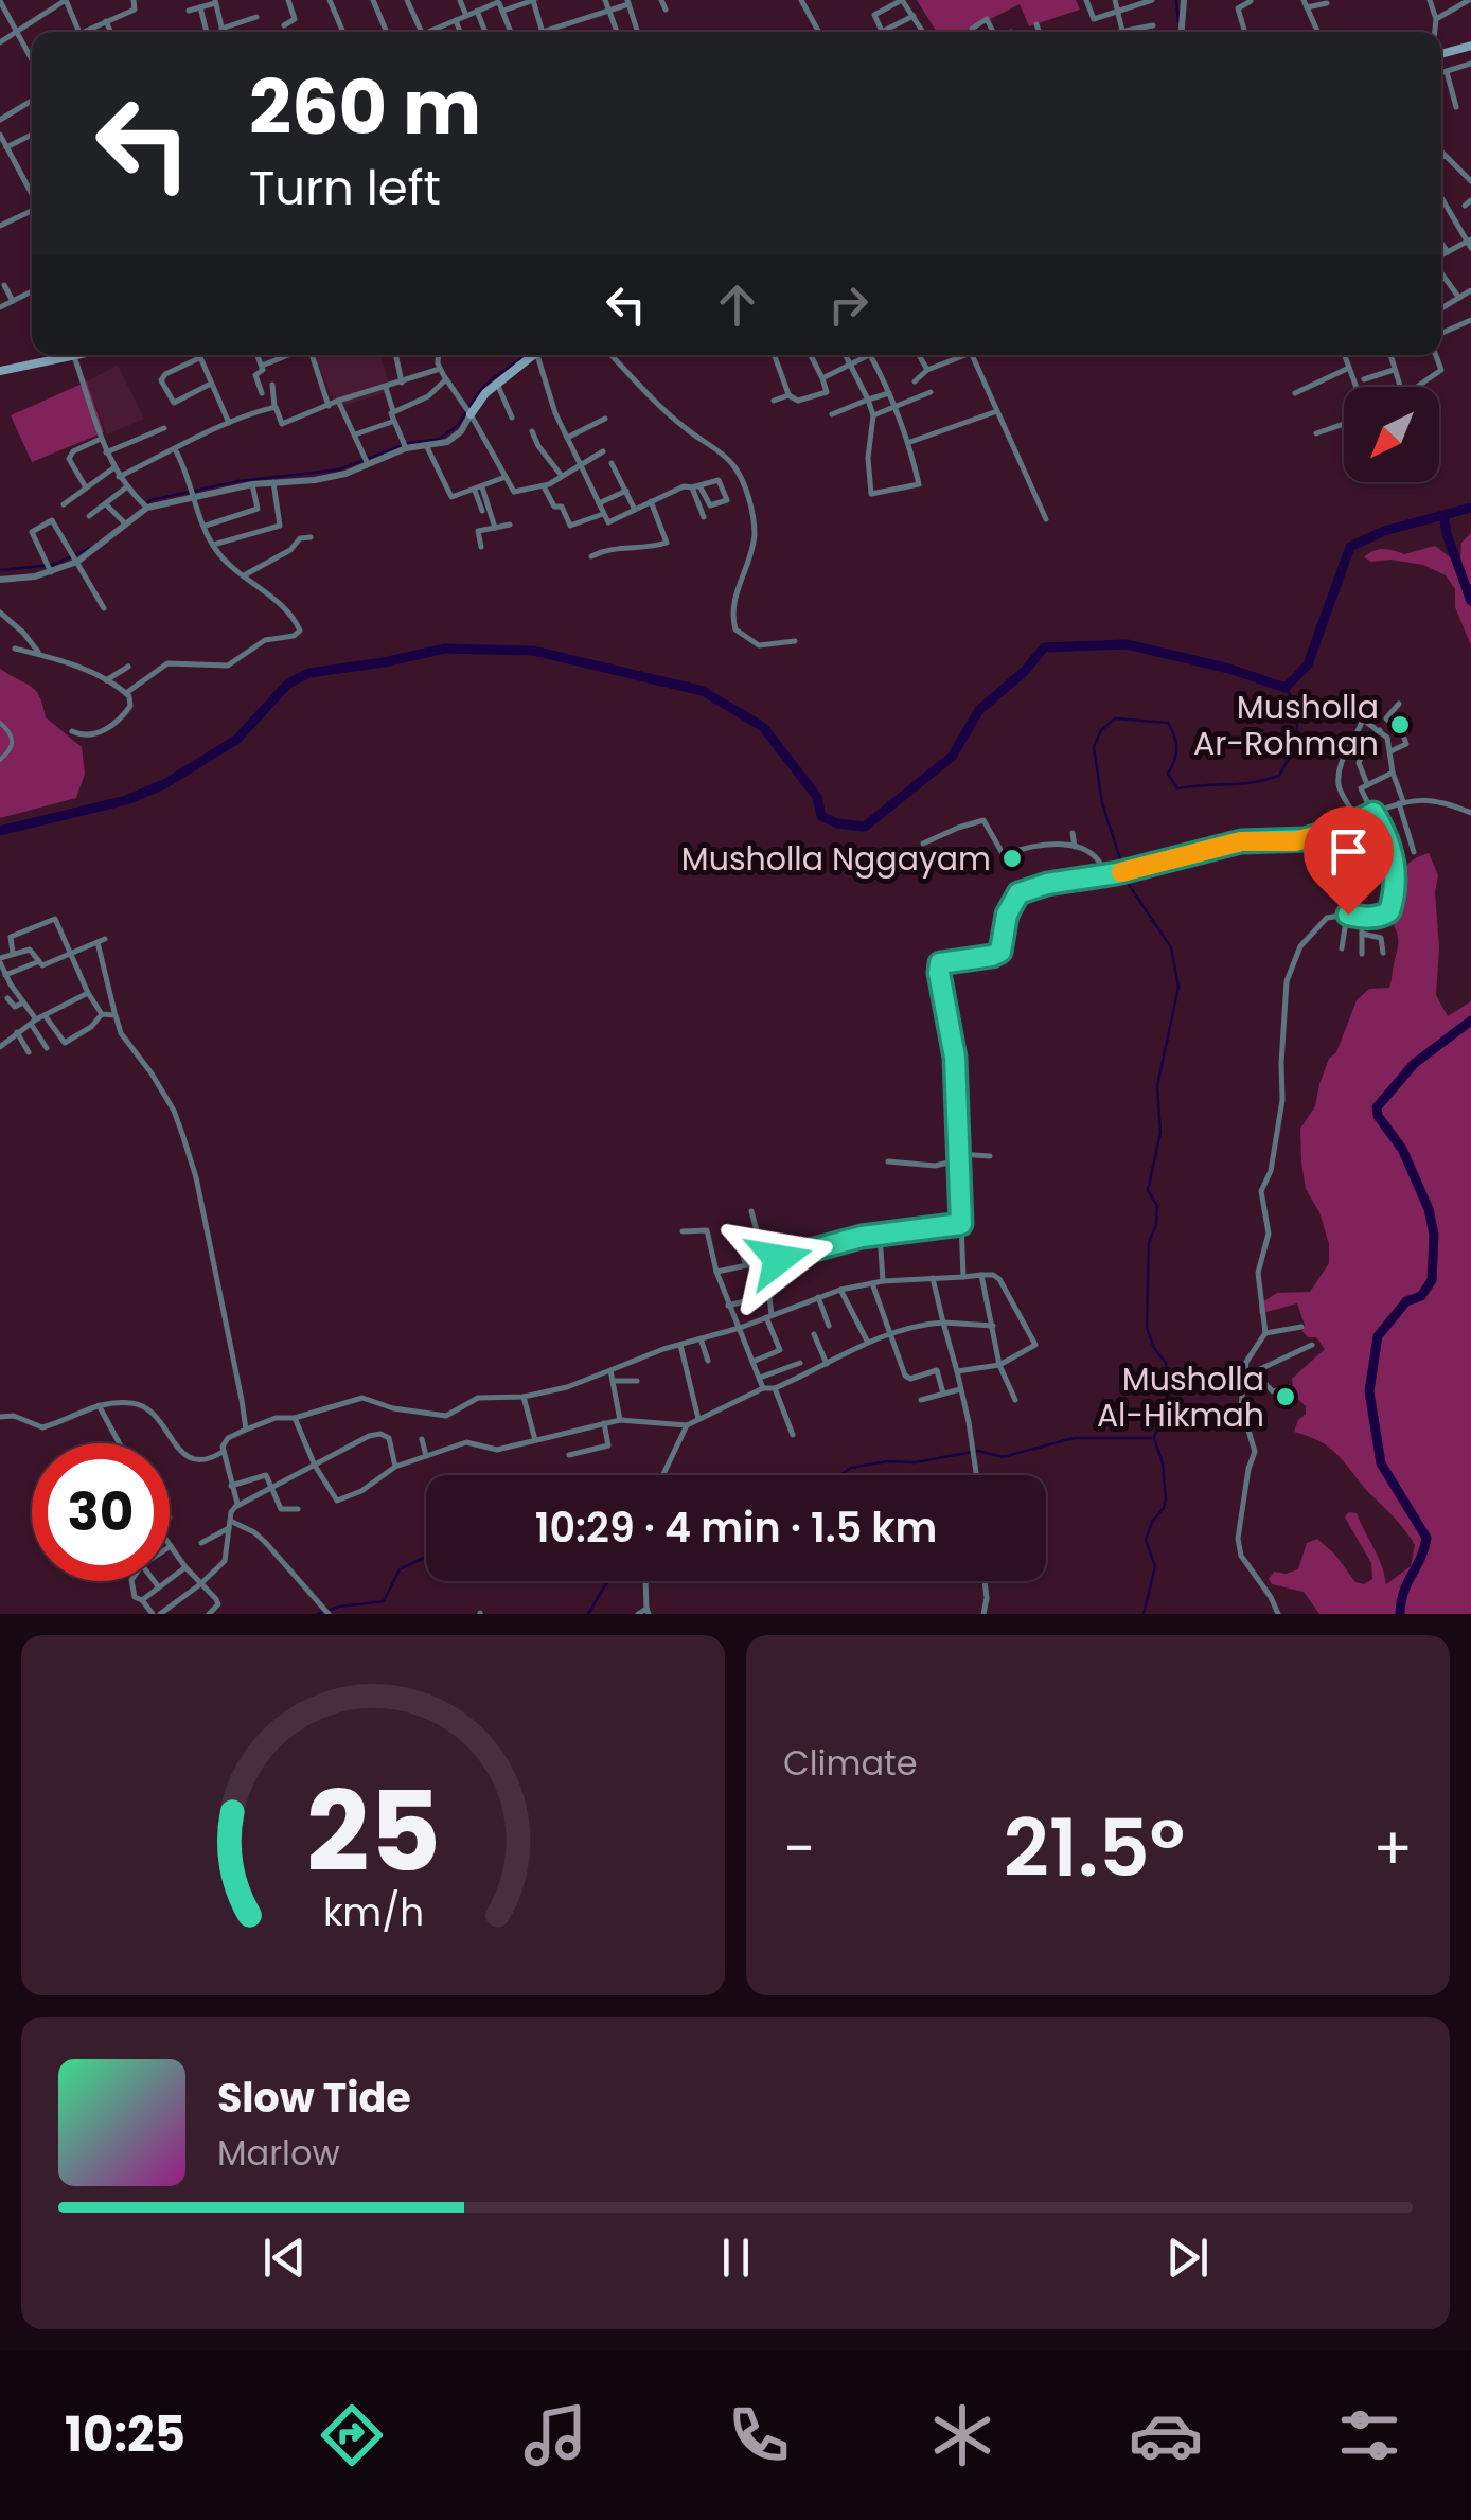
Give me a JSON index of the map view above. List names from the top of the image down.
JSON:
{
  "places": ["Musholla Ar-Rohman", "Musholla Nggayam", "Musholla Al-Hikmah"],
  "north": "bottom left",
  "page": {
    "turn": ["260 m", "Turn left"],
    "limit": "30",
    "trip": "10:29 · 4 min · 1.5 km",
    "tile": "Climate",
    "heat": ["−", "21.5°", "+"],
    "song": ["Slow Tide", "Marlow"],
    "tabs": "10:25",
    "gauge": ["25", "km/h"]
  }
}
